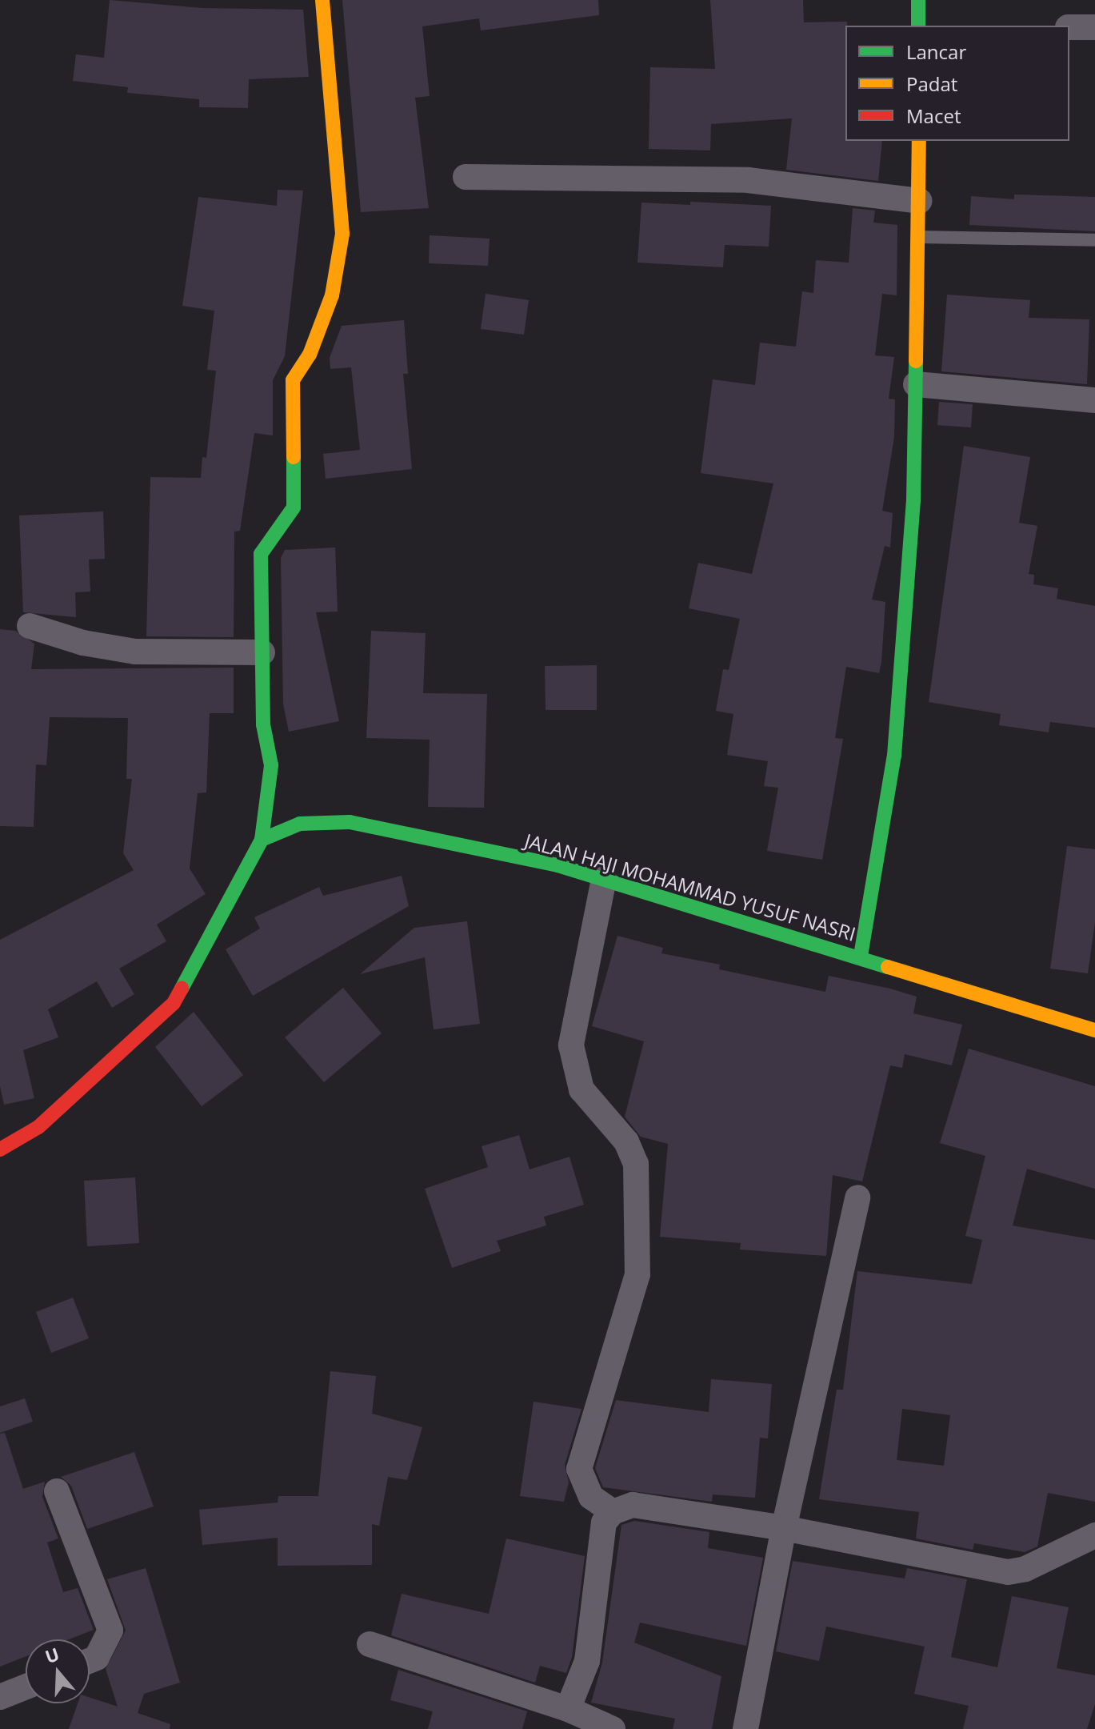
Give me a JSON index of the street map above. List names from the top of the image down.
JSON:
{
  "streets": {
    "street": ["JALAN HAJI MOHAMMAD YUSUF NASRI"]
  },
  "legend": ["Lancar", "Padat", "Macet"],
  "north": "top"
}
